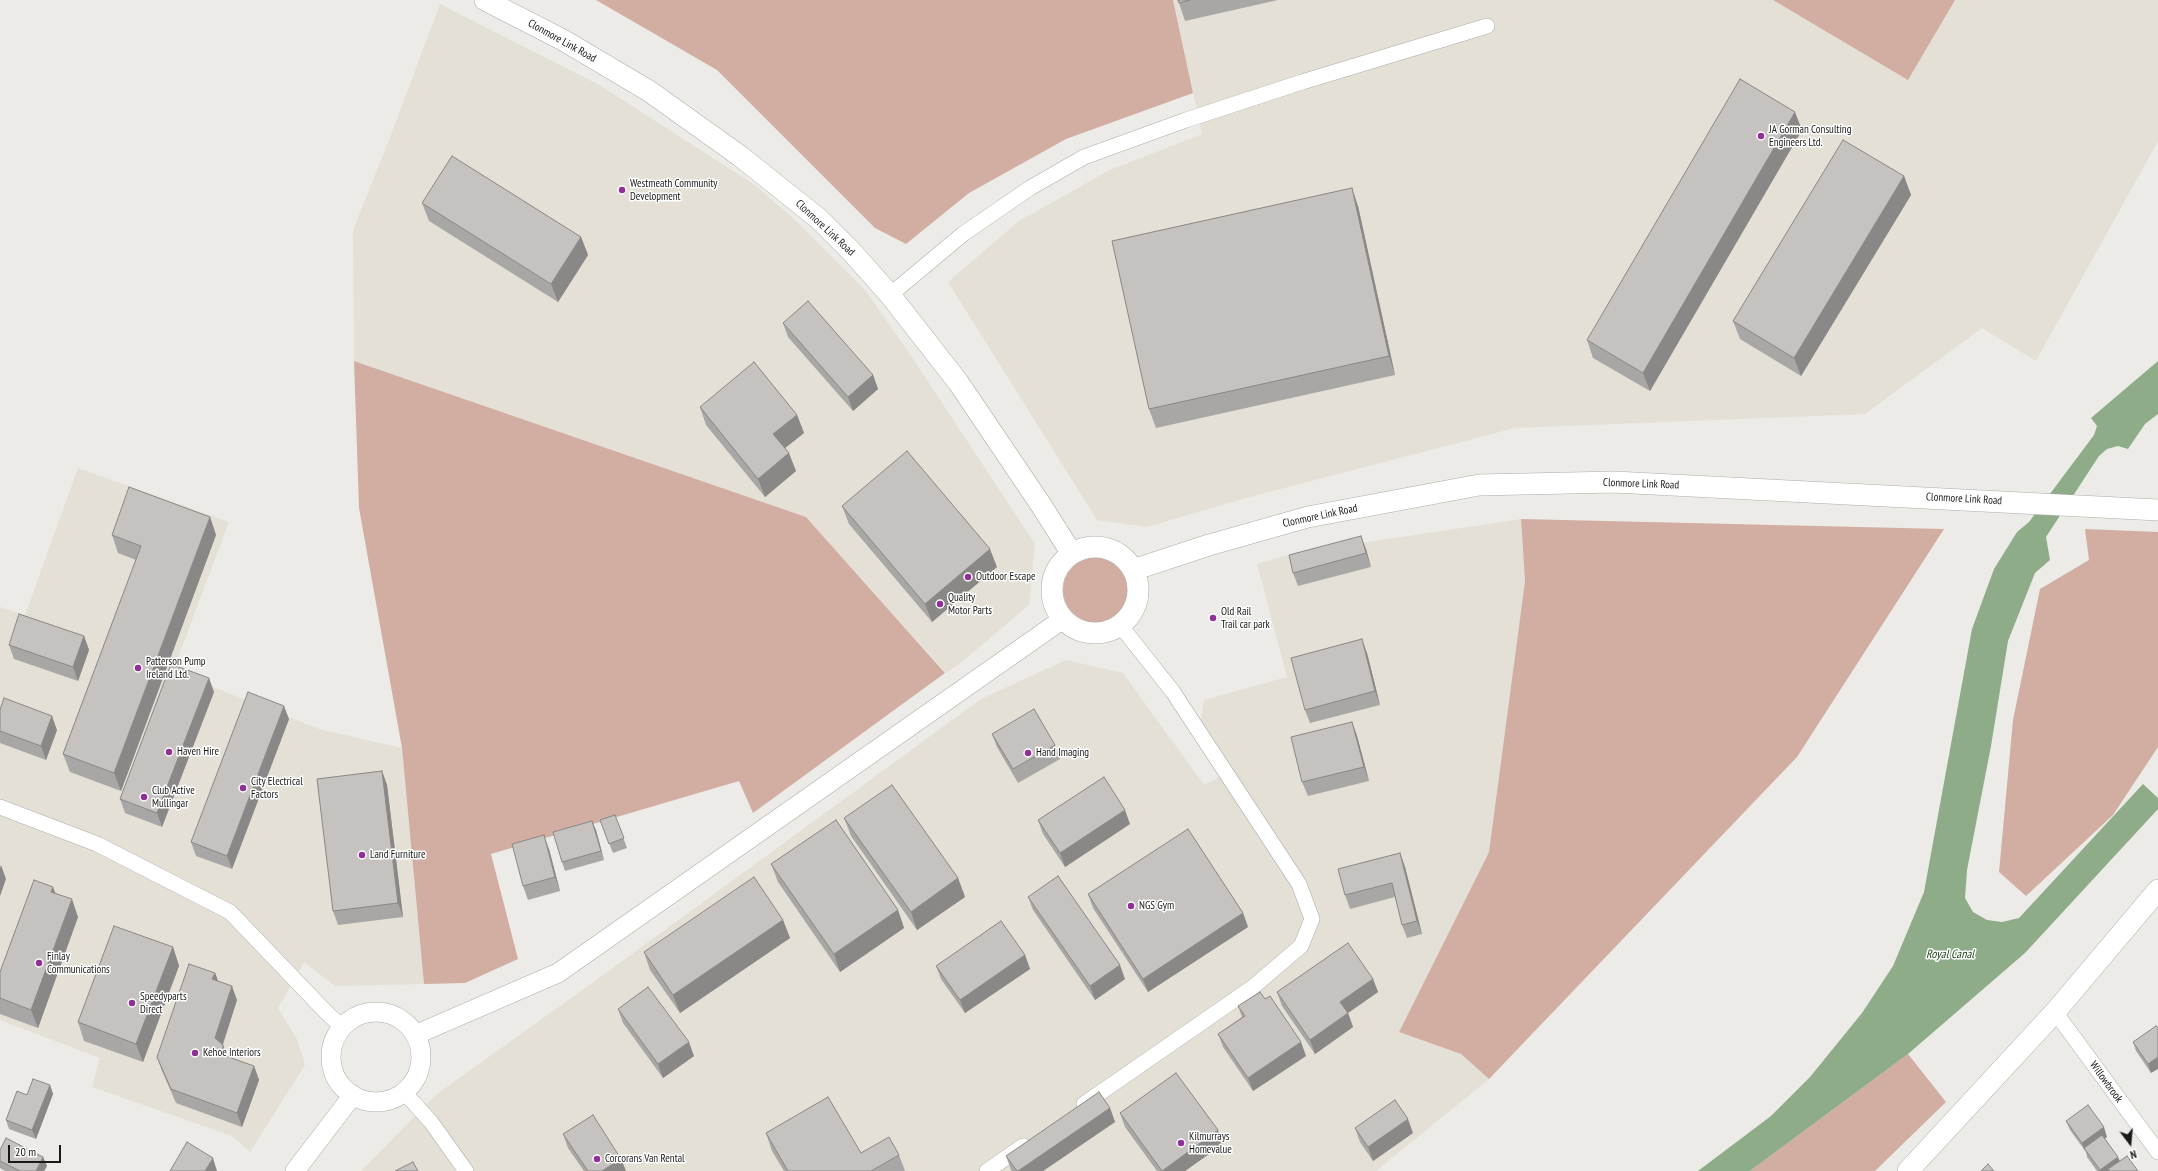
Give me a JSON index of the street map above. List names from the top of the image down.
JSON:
{
  "streets": {
    "main road": ["Clonmore Link Road"],
    "street": ["Willowbrook"]
  },
  "water": ["Royal Canal"],
  "places": [
    "JA Gorman Consulting Engineers Ltd.",
    "Westmeath Community Development",
    "Outdoor Escape",
    "Quality Motor Parts",
    "Old Rail Trail car park",
    "Patterson Pump Ireland Ltd.",
    "Haven Hire",
    "Hand Imaging",
    "City Electrical Factors",
    "Club Active Mullingar",
    "Land Furniture",
    "NGS Gym",
    "Finlay Communications",
    "Speedyparts Direct",
    "Kehoe Interiors",
    "Kilmurrays Homevalue",
    "Corcorans Van Rental"
  ],
  "scale_bar": "20 m",
  "north": "bottom"
}
